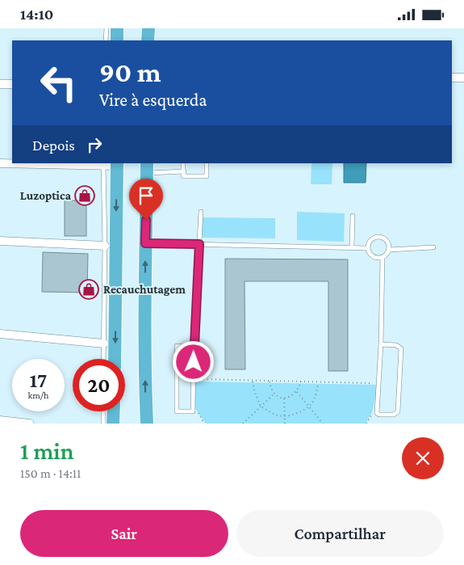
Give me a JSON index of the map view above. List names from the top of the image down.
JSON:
{
  "places": {
    "shop": ["Luzoptica", "Recauchutagem"]
  },
  "page": {
    "status": "14:10",
    "turn": ["90 m", "Vire à esquerda"],
    "then": "Depois",
    "speed": "17 km/h",
    "limit": "20",
    "heading": ["1 min", "150 m · 14:11"],
    "buttons": ["Sair", "Compartilhar"]
  }
}
